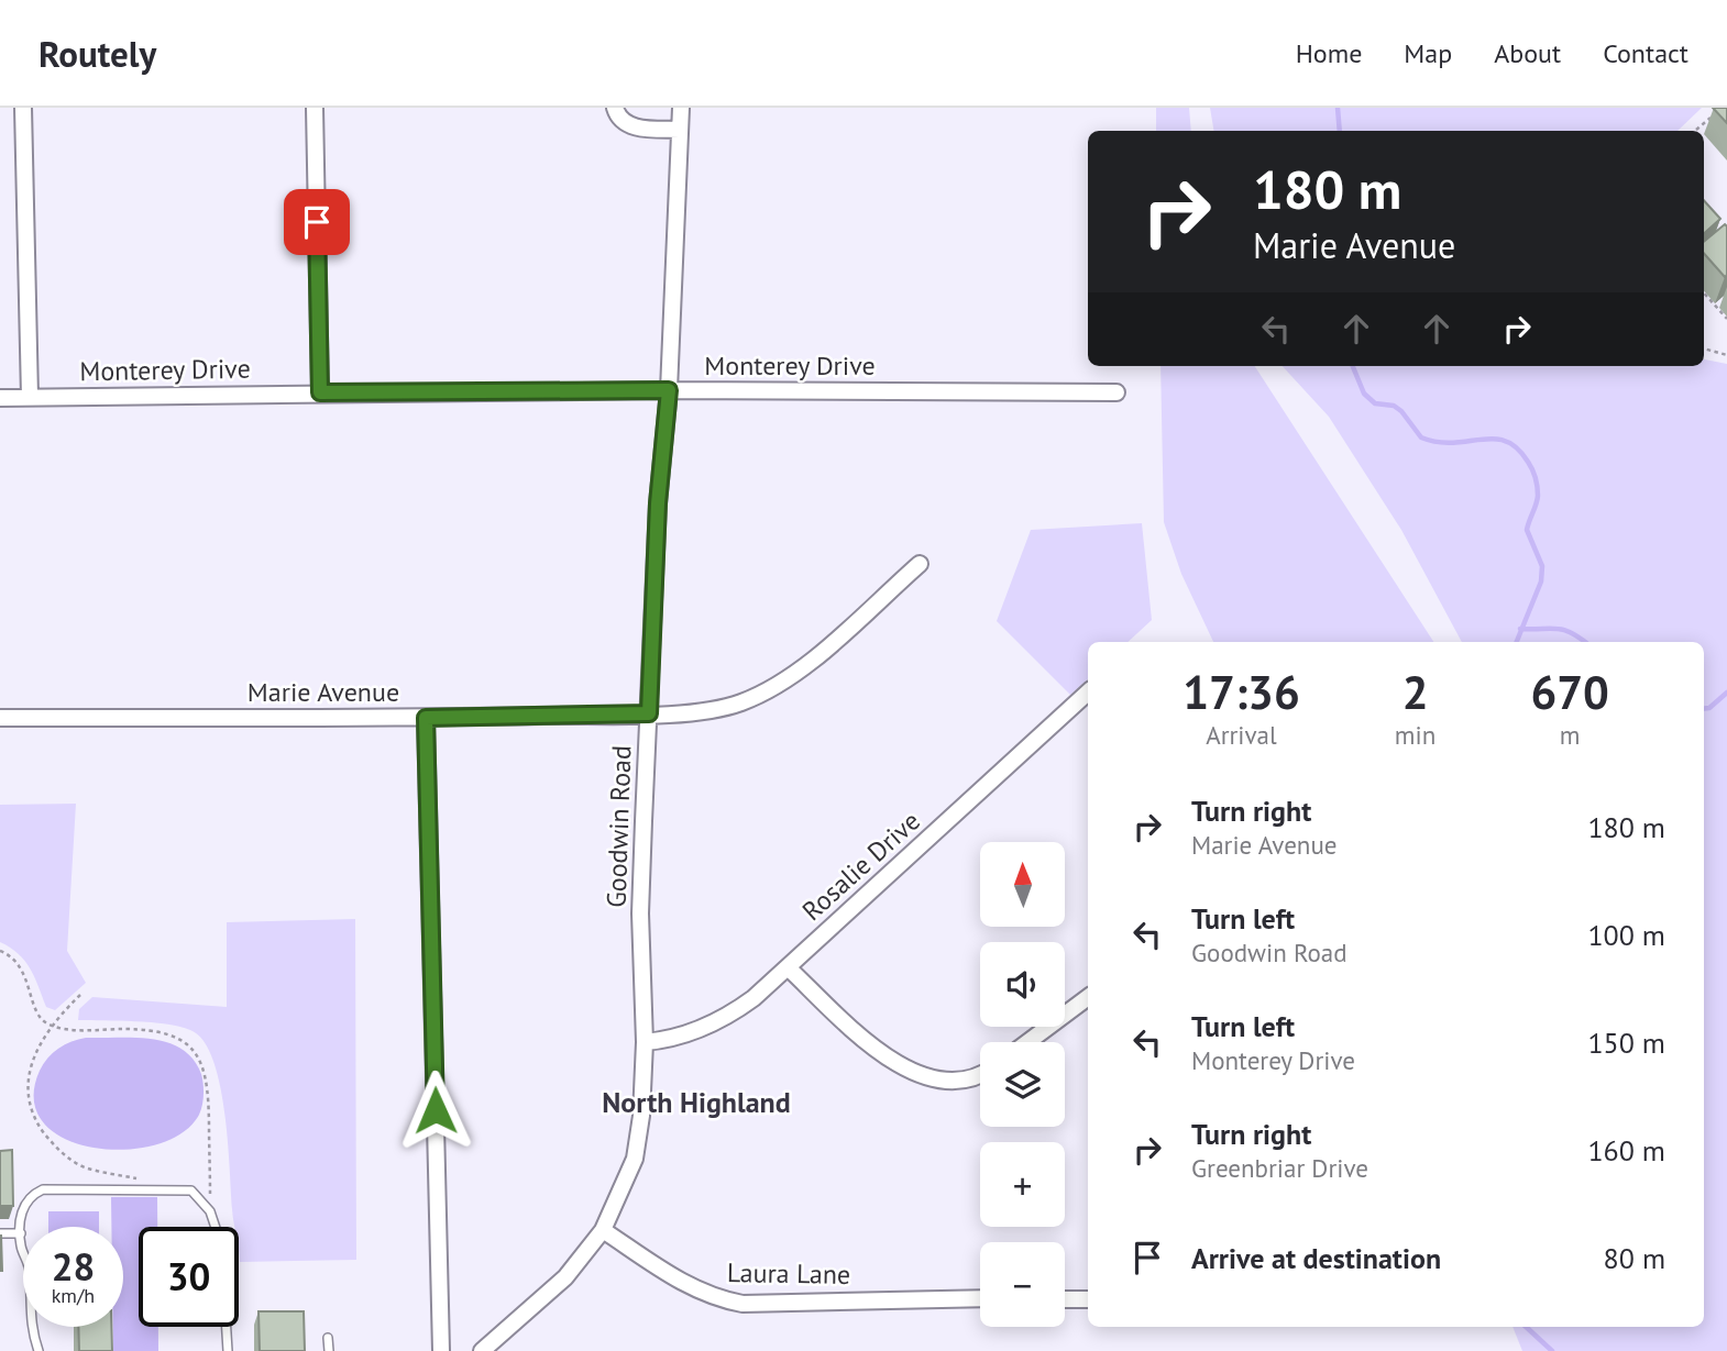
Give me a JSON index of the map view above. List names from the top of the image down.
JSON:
{
  "streets": {
    "street": [
      "Monterey Drive",
      "Marie Avenue",
      "Goodwin Road",
      "Rosalie Drive",
      "Laura Lane"
    ]
  },
  "crossings": [
    ["Monterey Drive", "Goodwin Road"],
    ["Marie Avenue", "Goodwin Road"],
    ["Goodwin Road", "Rosalie Drive"],
    ["Goodwin Road", "Laura Lane"]
  ],
  "districts": ["North Highland"],
  "north": "top",
  "page": {
    "header": "Routely",
    "nav": [
      "Home",
      "Map",
      "About",
      "Contact"
    ],
    "turn": ["180 m", "Marie Avenue"],
    "eta": [
      "17:36",
      "Arrival",
      "2",
      "min",
      "670",
      "m"
    ],
    "list": [
      {
        "name": "Turn right",
        "note": "Marie Avenue",
        "value": "180 m"
      },
      {
        "name": "Turn left",
        "note": "Goodwin Road",
        "value": "100 m"
      },
      {
        "name": "Turn left",
        "note": "Monterey Drive",
        "value": "150 m"
      },
      {
        "name": "Turn right",
        "note": "Greenbriar Drive",
        "value": "160 m"
      },
      {
        "name": "Arrive at destination",
        "value": "80 m"
      }
    ],
    "map_buttons": ["+", "−"],
    "speed": "28 km/h",
    "limit": "30"
  }
}
